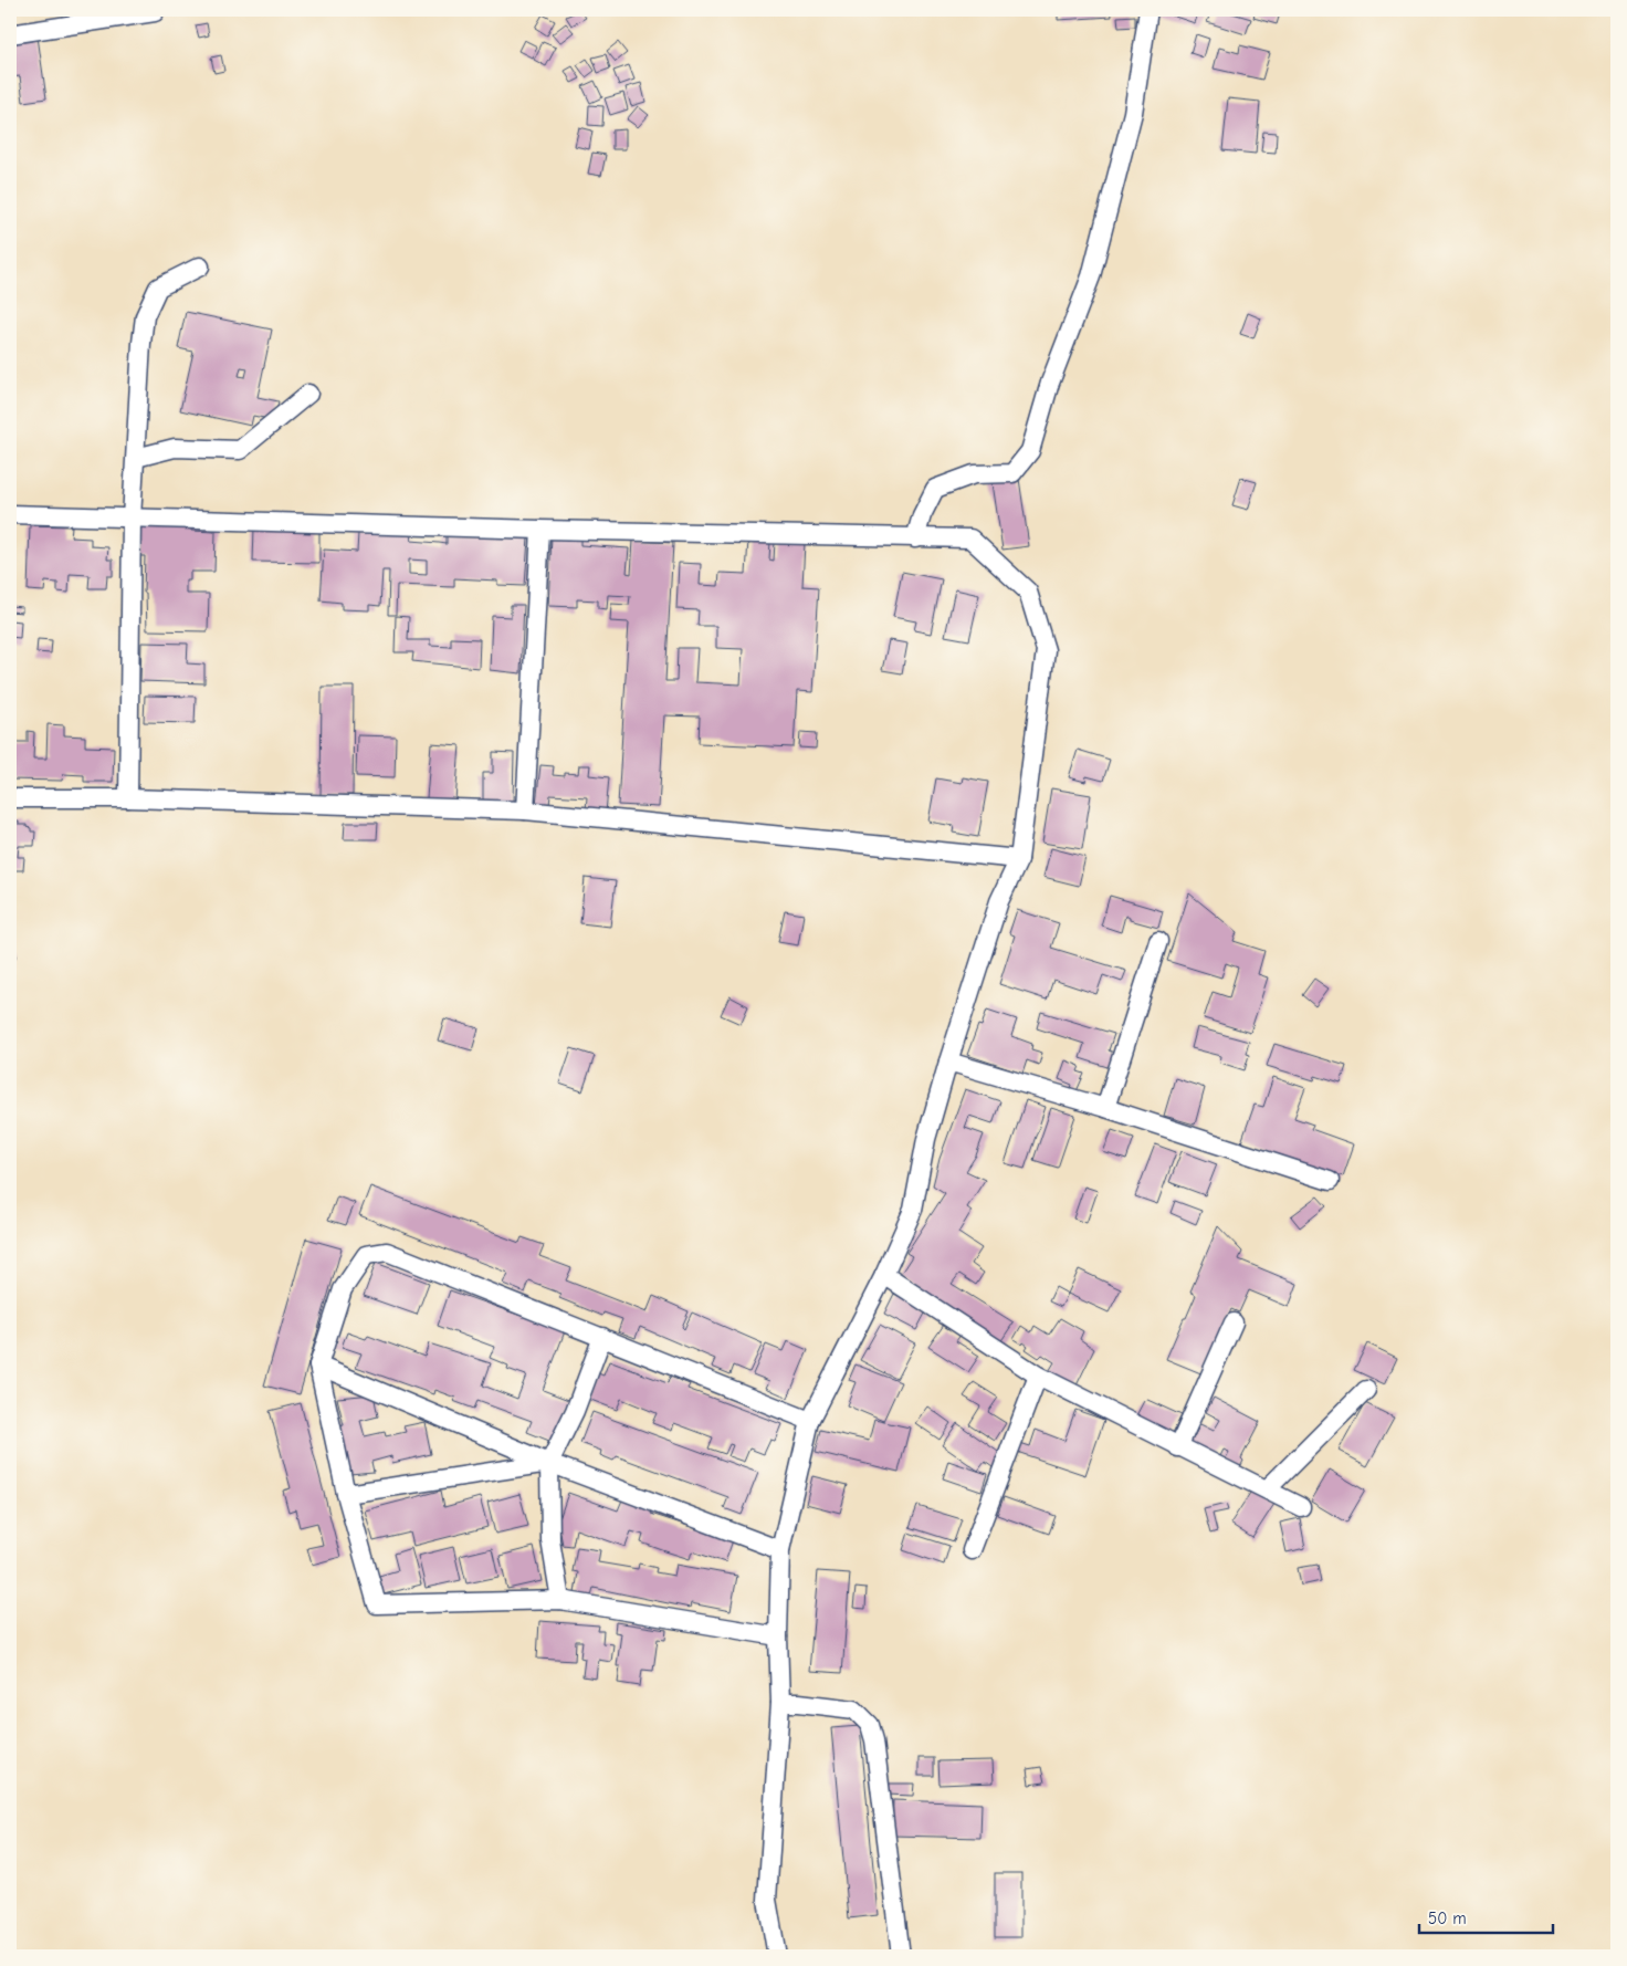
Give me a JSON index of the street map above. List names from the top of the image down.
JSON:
{
  "scale_bar": "50 m"
}
